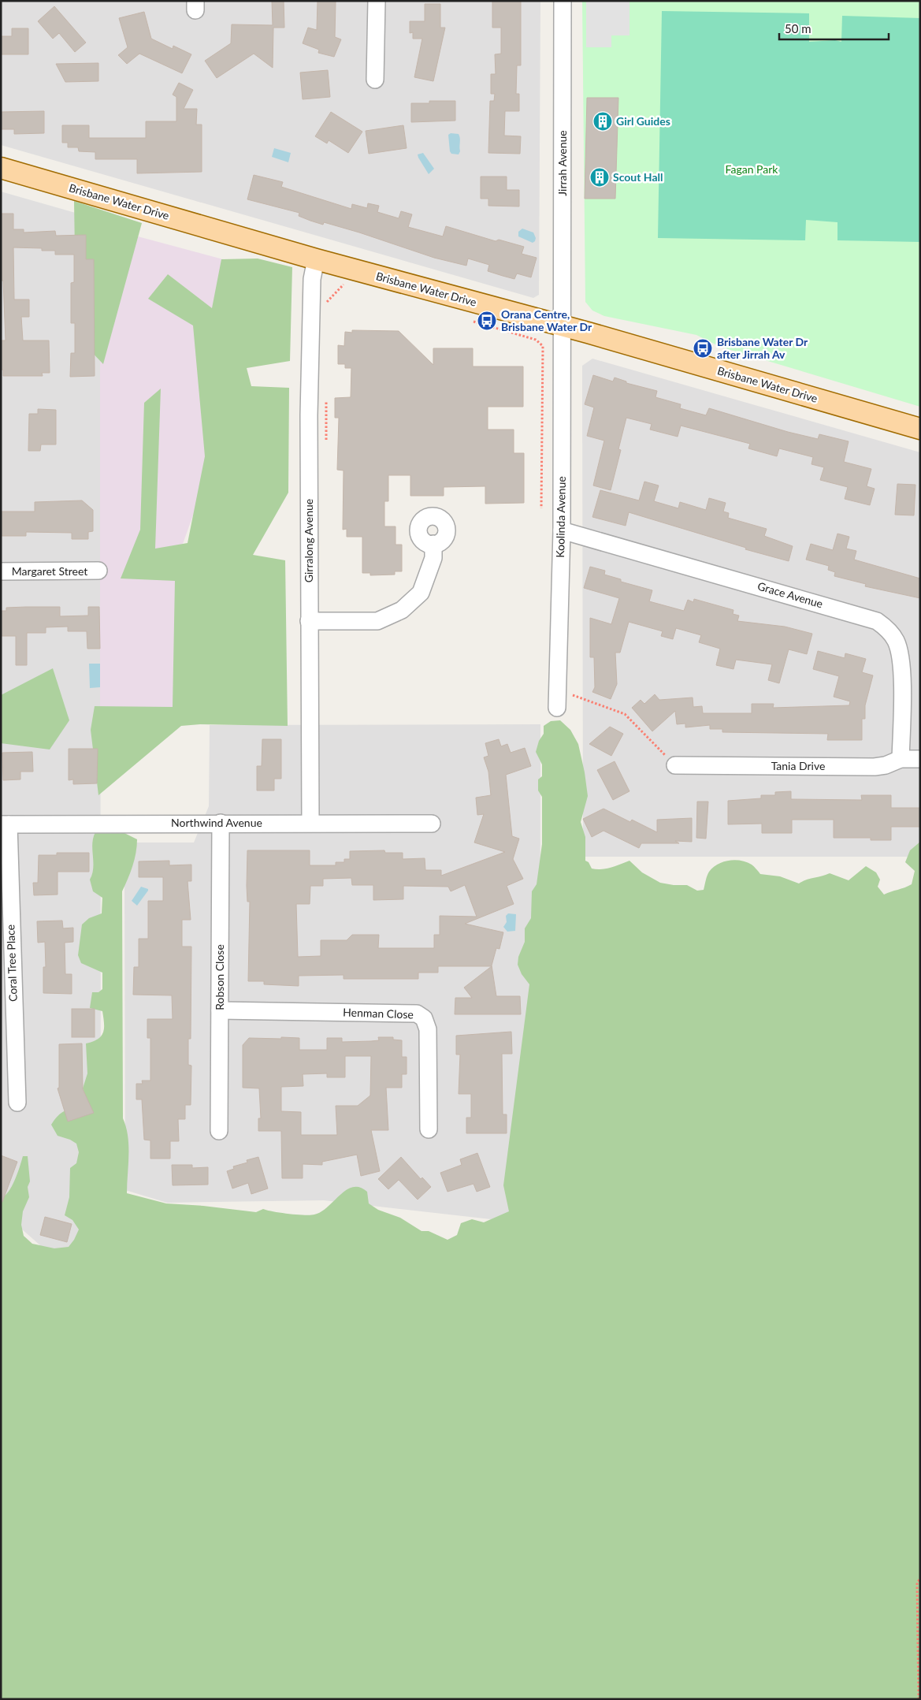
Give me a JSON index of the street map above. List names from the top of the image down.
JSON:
{
  "streets": {
    "main road": ["Brisbane Water Drive"],
    "street": [
      "Jirrah Avenue",
      "Koolinda Avenue",
      "Girralong Avenue",
      "Margaret Street",
      "Grace Avenue",
      "Tania Drive",
      "Northwind Avenue",
      "Coral Tree Place",
      "Robson Close",
      "Henman Close"
    ]
  },
  "crossings": [
    ["Jirrah Avenue", "Brisbane Water Drive"],
    ["Jirrah Avenue", "Koolinda Avenue"],
    ["Brisbane Water Drive", "Koolinda Avenue"],
    ["Brisbane Water Drive", "Girralong Avenue"],
    ["Koolinda Avenue", "Grace Avenue"],
    ["Girralong Avenue", "Northwind Avenue"],
    ["Grace Avenue", "Tania Drive"],
    ["Northwind Avenue", "Coral Tree Place"],
    ["Northwind Avenue", "Robson Close"],
    ["Robson Close", "Henman Close"]
  ],
  "parks": ["Fagan Park"],
  "places": {
    "building": ["Girl Guides", "Scout Hall"],
    "bus stop": ["Orana Centre, Brisbane Water Dr", "Brisbane Water Dr after Jirrah Av"]
  },
  "scale_bar": "50 m"
}
